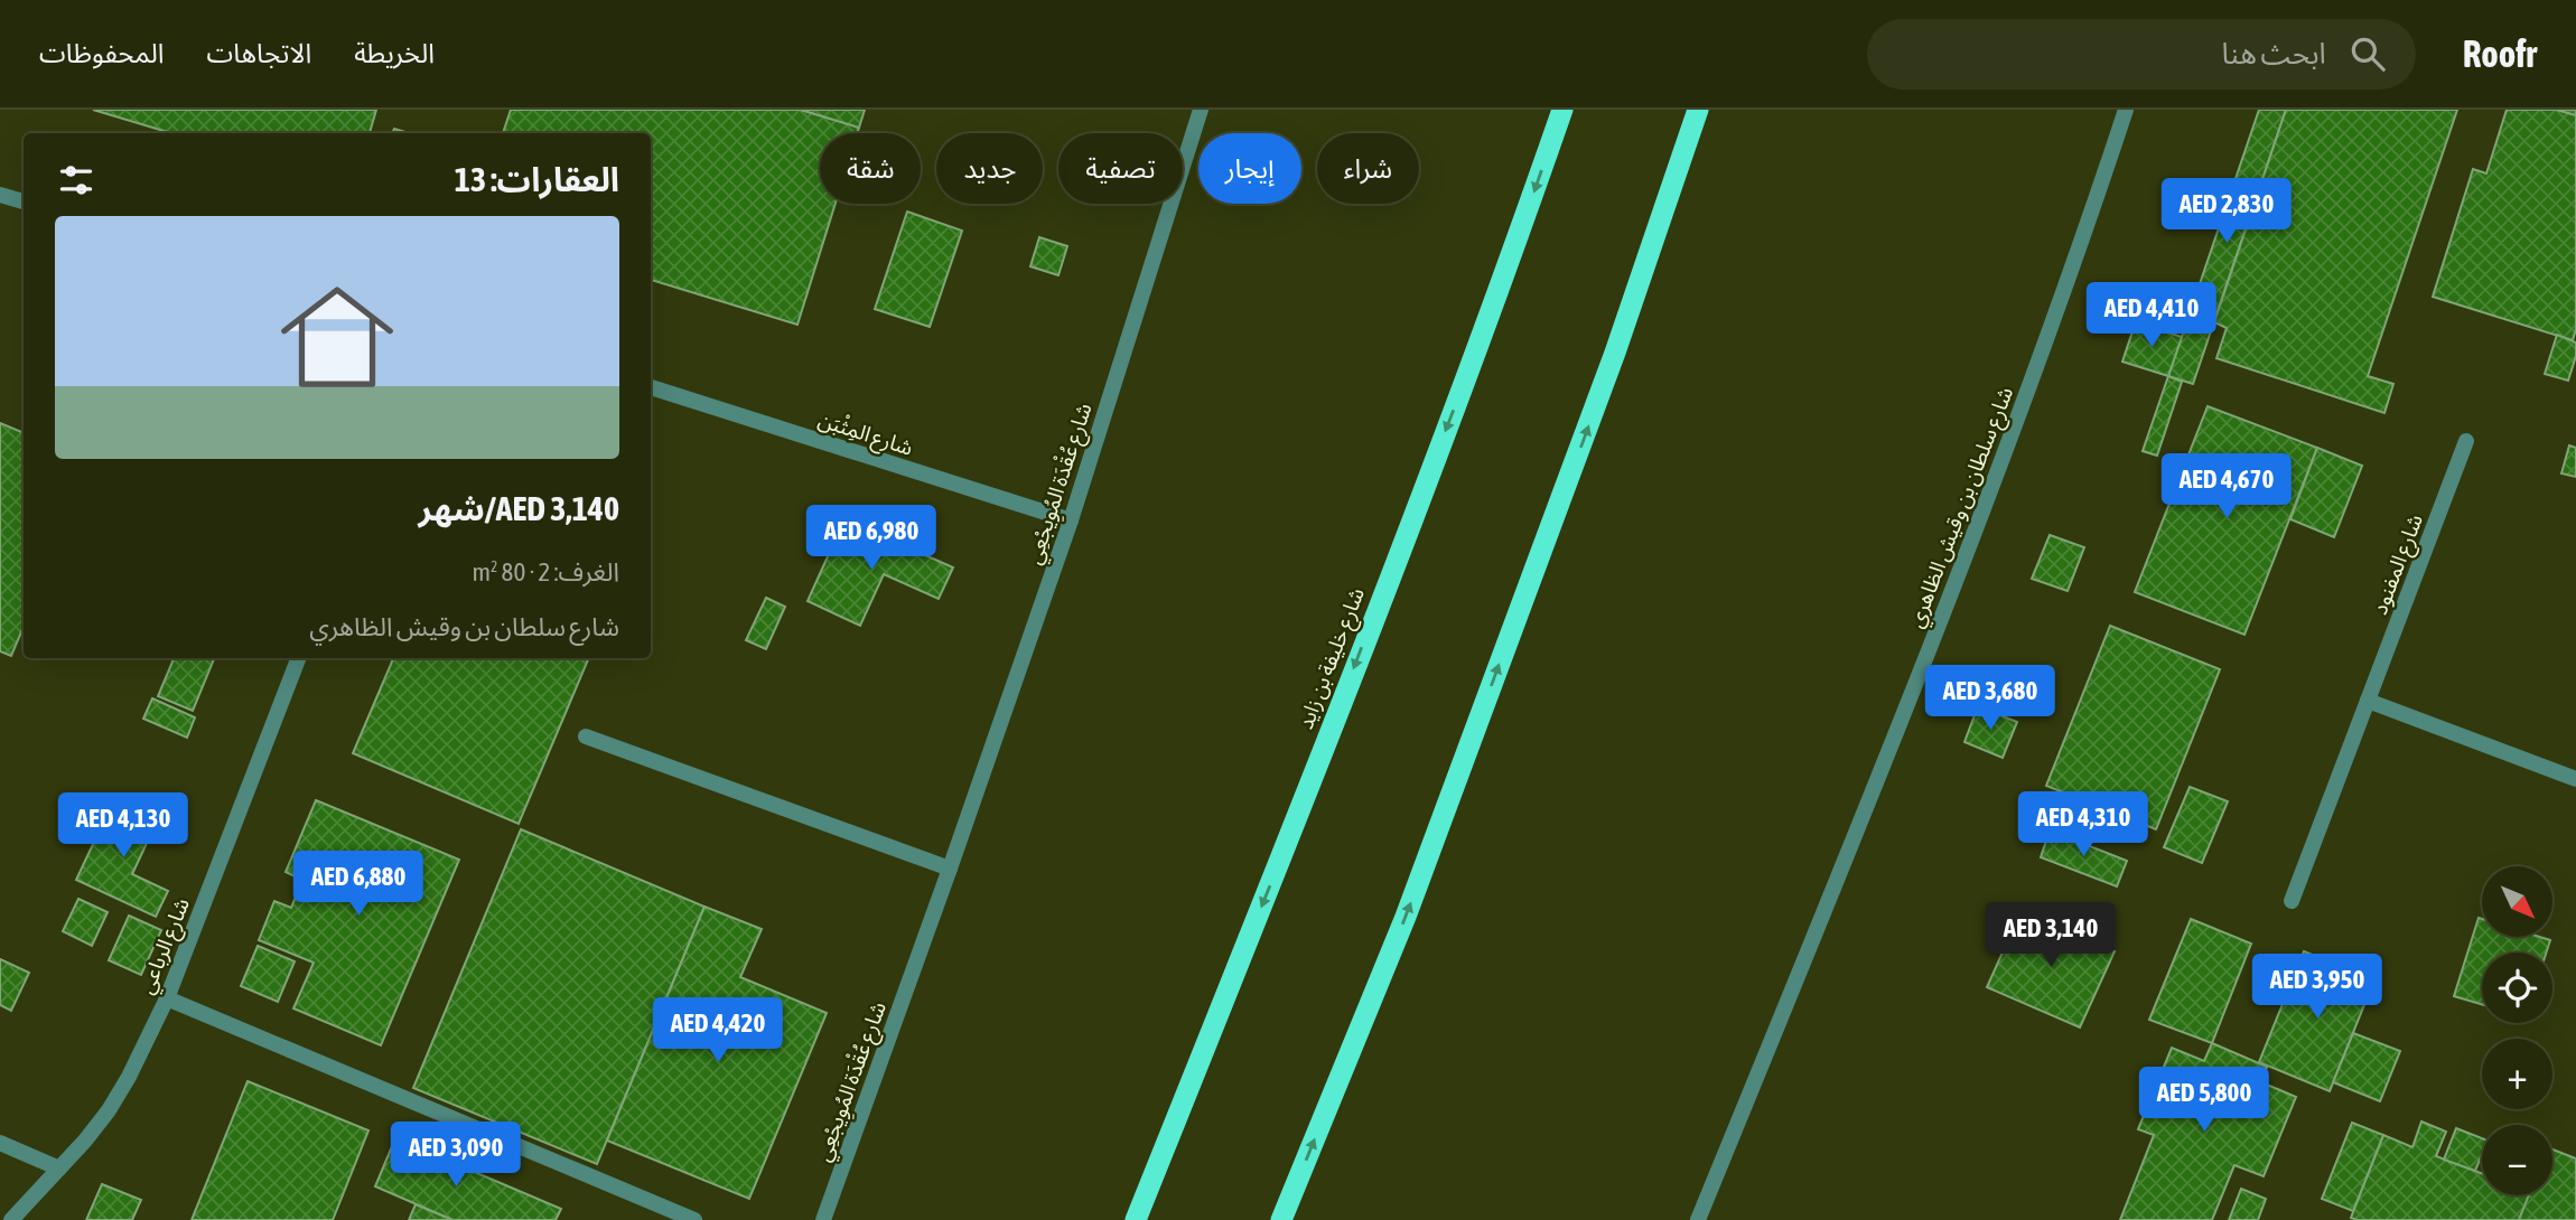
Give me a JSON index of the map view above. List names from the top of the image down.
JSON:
{
  "streets": {
    "highway": ["شارع خليفة بن زايد"],
    "street": [
      "شارع المِثْبَن",
      "شارع عُقْدَة المُوِيجْعِي",
      "شارع سلطان بن وقيش الظاهري",
      "شارع المفنود",
      "شارع الرباعي"
    ]
  },
  "crossings": [
    ["شارع المِثْبَن", "شارع عُقْدَة المُوِيجْعِي"]
  ],
  "north": "bottom right",
  "page": {
    "header": "Roofr",
    "search": "ابحث هنا",
    "nav": ["الخريطة", "الاتجاهات", "المحفوظات"],
    "chip": [
      "شراء",
      "إيجار",
      "تصفية",
      "جديد",
      "شقة"
    ],
    "heading": "العقارات: 13",
    "price": [
      "AED 2,830",
      "AED 4,410",
      "AED 4,670",
      "AED 6,980",
      "AED 3,680",
      "AED 4,310",
      "AED 4,130",
      "AED 6,880",
      "AED 3,140",
      "AED 3,950",
      "AED 4,420",
      "AED 5,800",
      "AED 3,090"
    ],
    "list": [
      {
        "name": "AED 3,140/شهر",
        "note": "الغرف: 2 · 80 m² · شارع سلطان بن وقيش الظاهري"
      }
    ],
    "map_buttons": ["+", "−"]
  }
}
